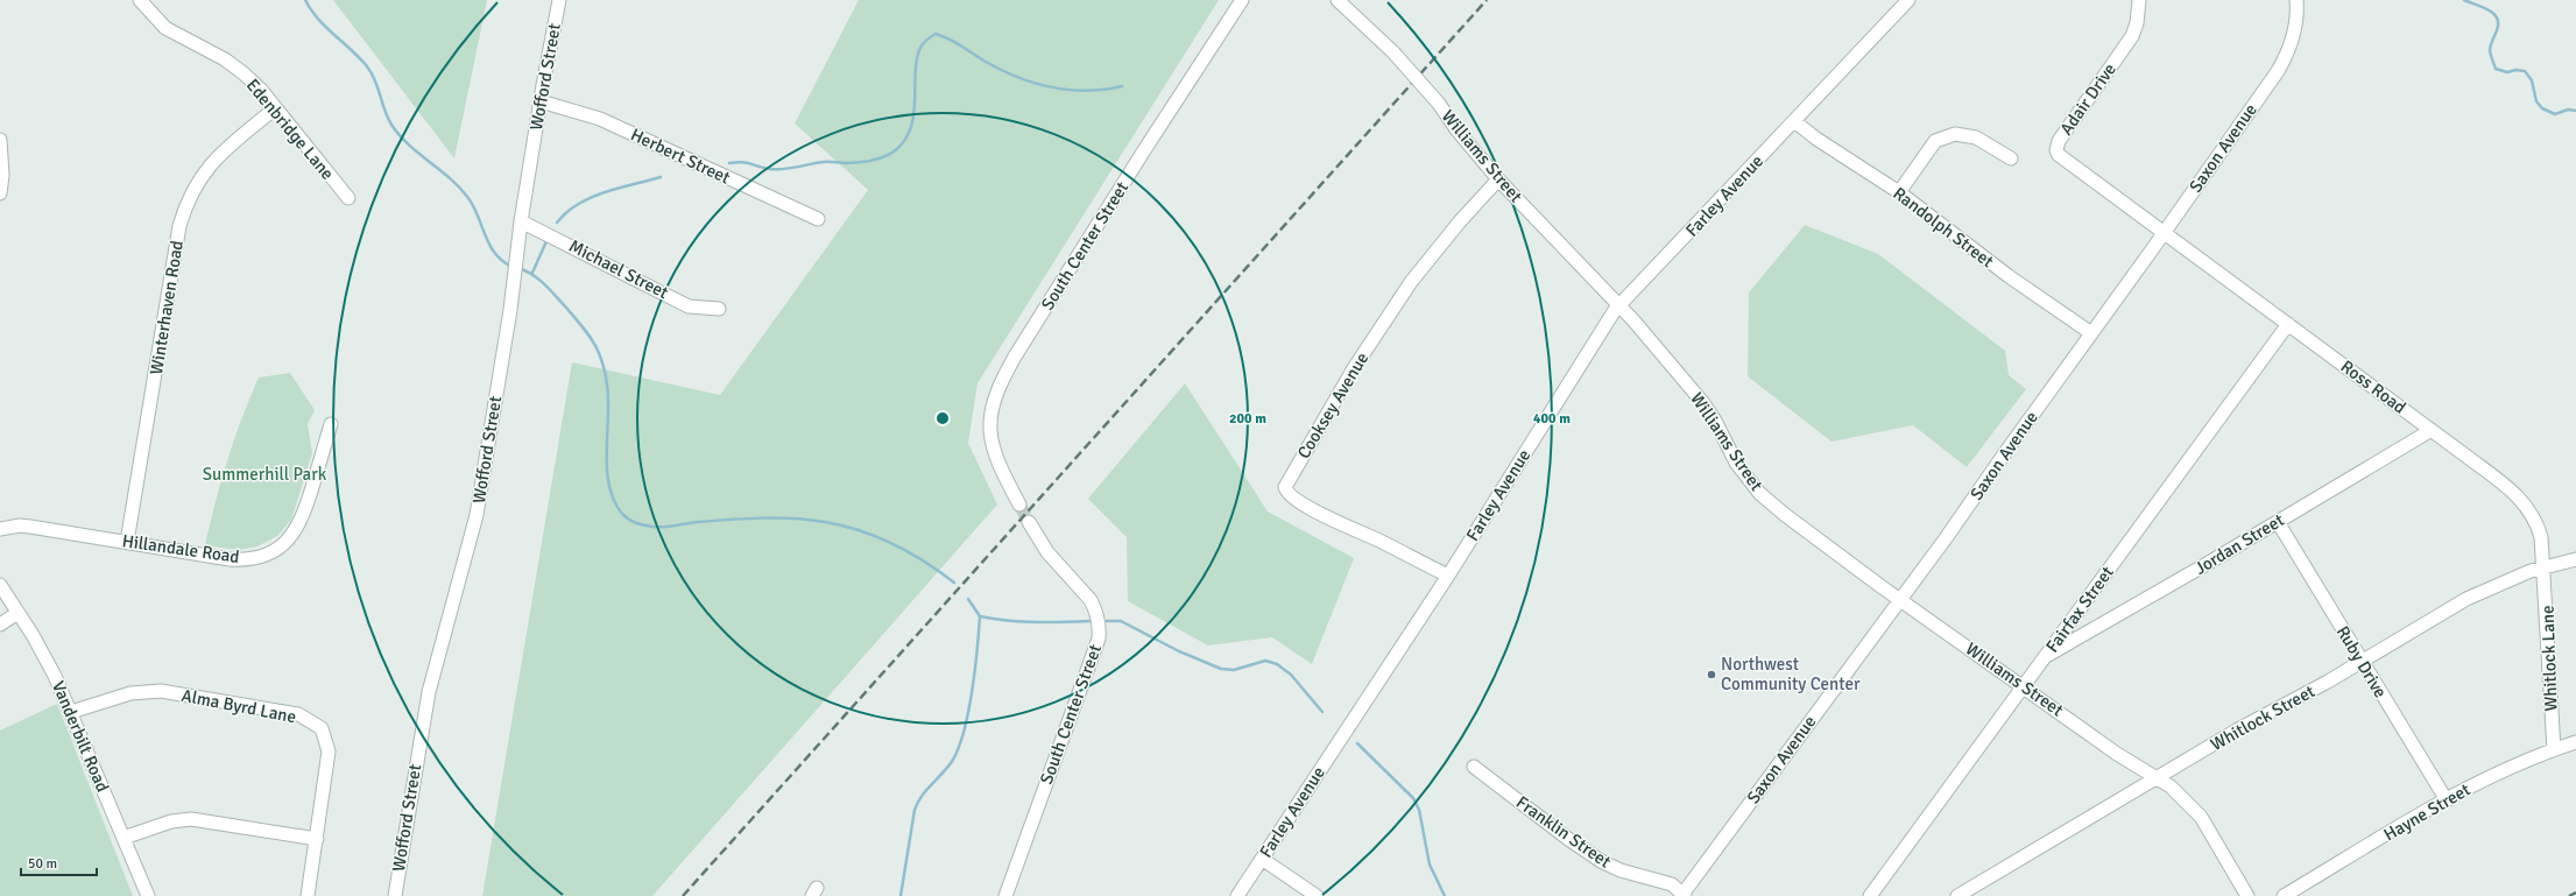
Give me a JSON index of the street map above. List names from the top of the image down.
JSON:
{
  "streets": {
    "street": [
      "Wofford Street",
      "Adair Drive",
      "Edenbridge Lane",
      "Saxon Avenue",
      "Herbert Street",
      "Williams Street",
      "Farley Avenue",
      "Randolph Street",
      "South Center Street",
      "Michael Street",
      "Winterhaven Road",
      "Ross Road",
      "Cooksey Avenue",
      "Jordan Street",
      "Hillandale Road",
      "Fairfax Street",
      "Whitlock Lane",
      "Ruby Drive",
      "Alma Byrd Lane",
      "Whitlock Street",
      "Vanderbilt Road",
      "Hayne Street",
      "Franklin Street"
    ]
  },
  "crossings": [
    ["Wofford Street", "Herbert Street"],
    ["Wofford Street", "Michael Street"],
    ["Adair Drive", "Saxon Avenue"],
    ["Adair Drive", "Ross Road"],
    ["Edenbridge Lane", "Winterhaven Road"],
    ["Saxon Avenue", "Williams Street"],
    ["Saxon Avenue", "Randolph Street"],
    ["Saxon Avenue", "Ross Road"],
    ["Saxon Avenue", "Franklin Street"],
    ["Williams Street", "Farley Avenue"],
    ["Williams Street", "Cooksey Avenue"],
    ["Williams Street", "Fairfax Street"],
    ["Williams Street", "Whitlock Street"],
    ["Farley Avenue", "Randolph Street"],
    ["Farley Avenue", "Cooksey Avenue"],
    ["Winterhaven Road", "Hillandale Road"],
    ["Ross Road", "Jordan Street"],
    ["Ross Road", "Fairfax Street"],
    ["Ross Road", "Whitlock Lane"],
    ["Ross Road", "Whitlock Street"],
    ["Jordan Street", "Fairfax Street"],
    ["Jordan Street", "Ruby Drive"],
    ["Whitlock Lane", "Whitlock Street"],
    ["Whitlock Lane", "Hayne Street"],
    ["Ruby Drive", "Whitlock Street"],
    ["Ruby Drive", "Hayne Street"],
    ["Alma Byrd Lane", "Vanderbilt Road"]
  ],
  "parks": ["Summerhill Park"],
  "places": ["Northwest Community Center"],
  "scale_bar": "50 m",
  "rings": ["200 m", "400 m"]
}
